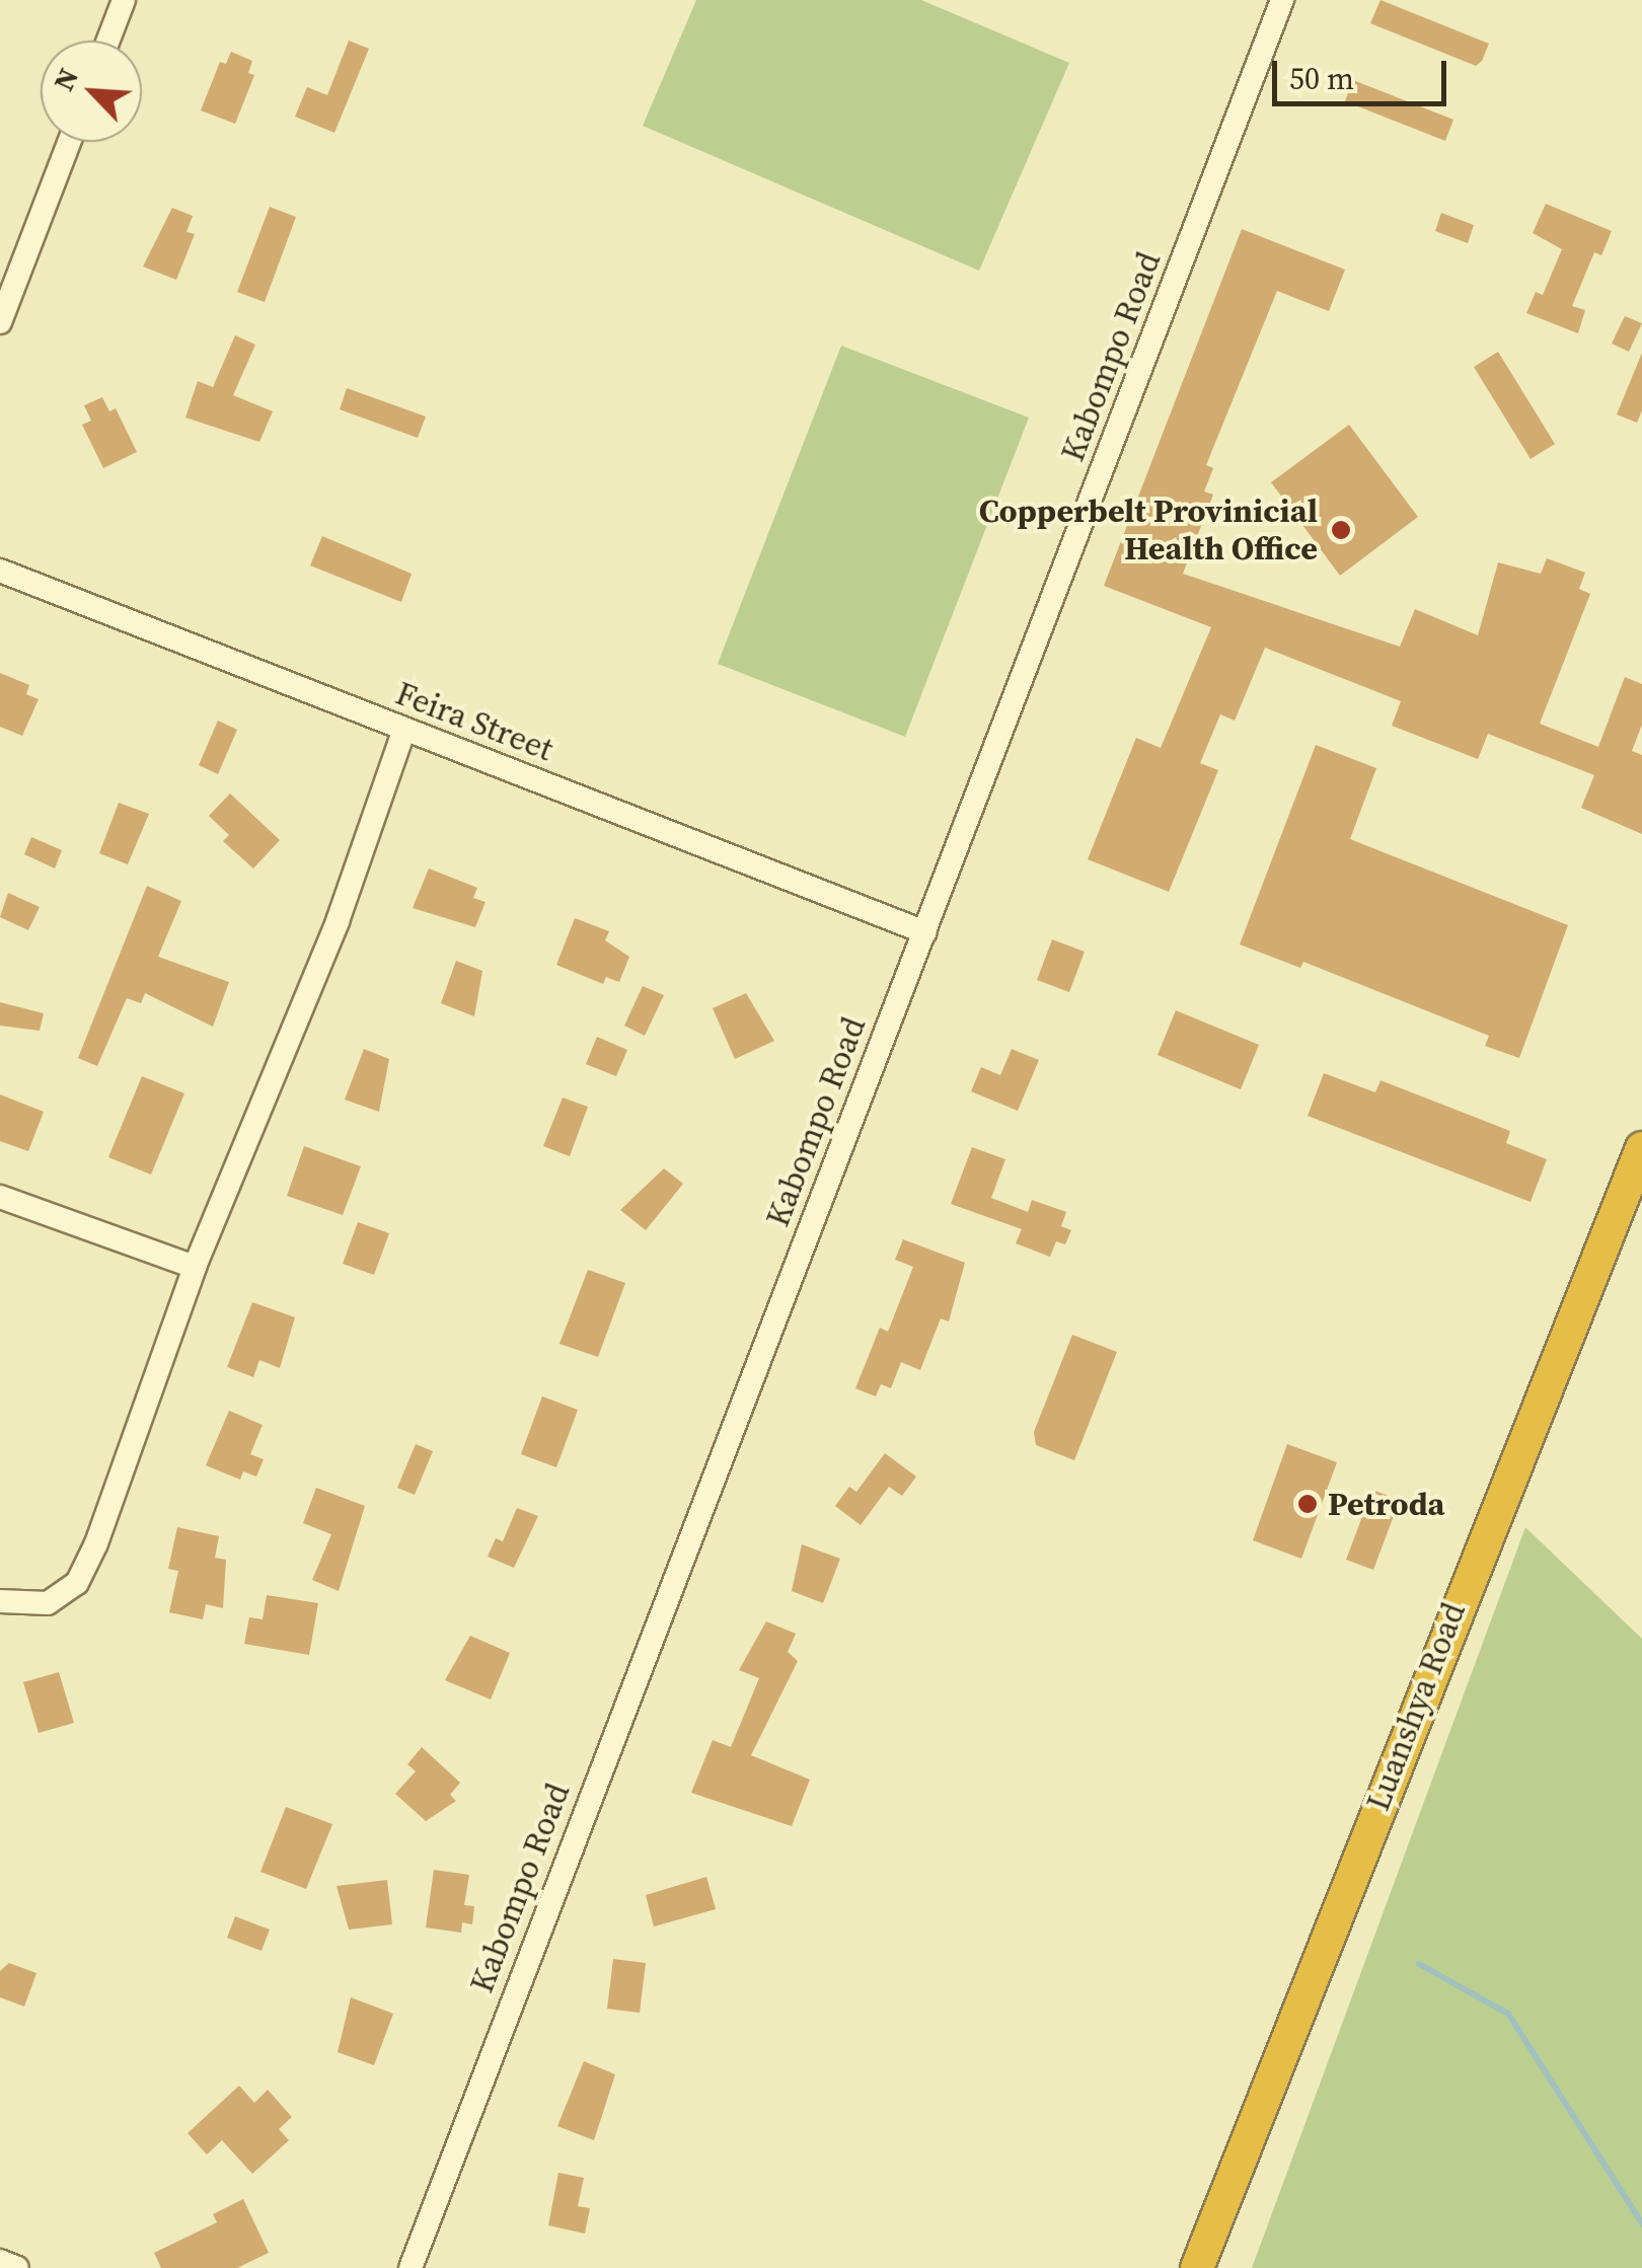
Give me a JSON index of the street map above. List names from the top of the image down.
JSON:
{
  "streets": {
    "highway": ["Luanshya Road"],
    "street": ["Kabompo Road", "Feira Street"]
  },
  "crossings": [
    ["Kabompo Road", "Feira Street"]
  ],
  "places": ["Copperbelt Provinicial Health Office", "Petroda"],
  "scale_bar": "50 m",
  "north": "top left"
}
